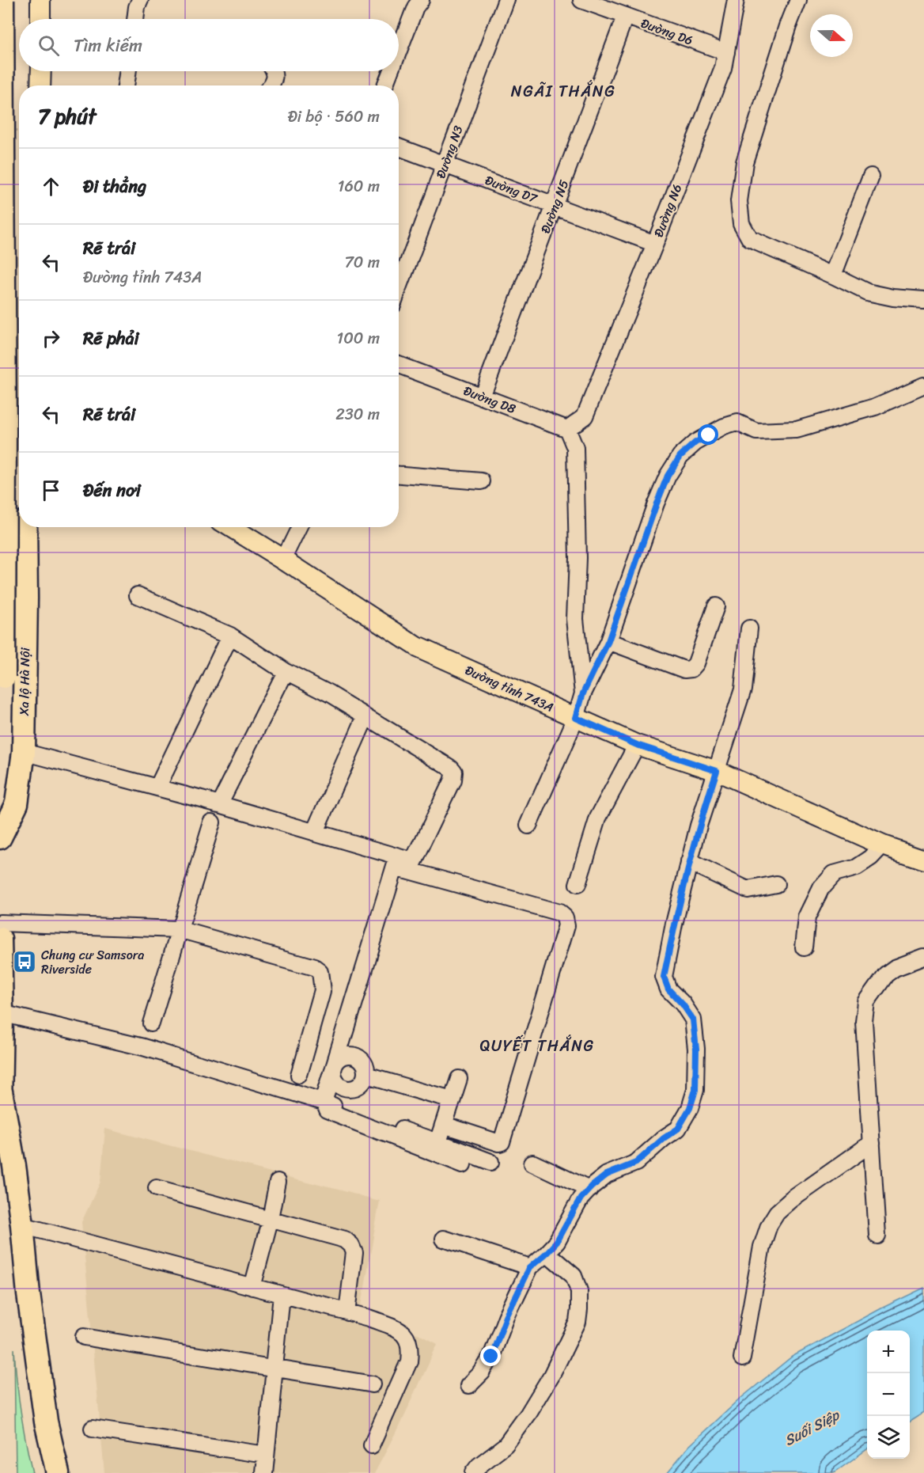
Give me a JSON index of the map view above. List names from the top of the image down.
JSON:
{
  "streets": {
    "highway": ["Xa lộ Hà Nội"],
    "main road": ["Đường tỉnh 743A"],
    "street": [
      "Đường D6",
      "Đường N3",
      "Đường D7",
      "Đường N5",
      "Đường N6",
      "Đường D8"
    ]
  },
  "crossings": [
    ["Đường D6", "Đường N5"],
    ["Đường D6", "Đường N6"],
    ["Đường N3", "Đường D7"],
    ["Đường D7", "Đường N5"],
    ["Đường D7", "Đường N6"],
    ["Đường N5", "Đường D8"],
    ["Đường N6", "Đường D8"]
  ],
  "districts": ["NGÃI THẮNG", "QUYẾT THẮNG"],
  "water": ["Suối Siệp"],
  "places": {
    "bus stop": ["Chung cư Samsora Riverside"]
  },
  "north": "right",
  "page": {
    "search": "Tìm kiếm",
    "heading": ["7 phút", "Đi bộ · 560 m"],
    "list": [
      ["Đi thẳng", "160 m"],
      ["Rẽ trái", "Đường tỉnh 743A", "70 m"],
      ["Rẽ phải", "100 m"],
      ["Rẽ trái", "230 m"],
      "Đến nơi"
    ],
    "map_buttons": ["+", "−"]
  }
}
